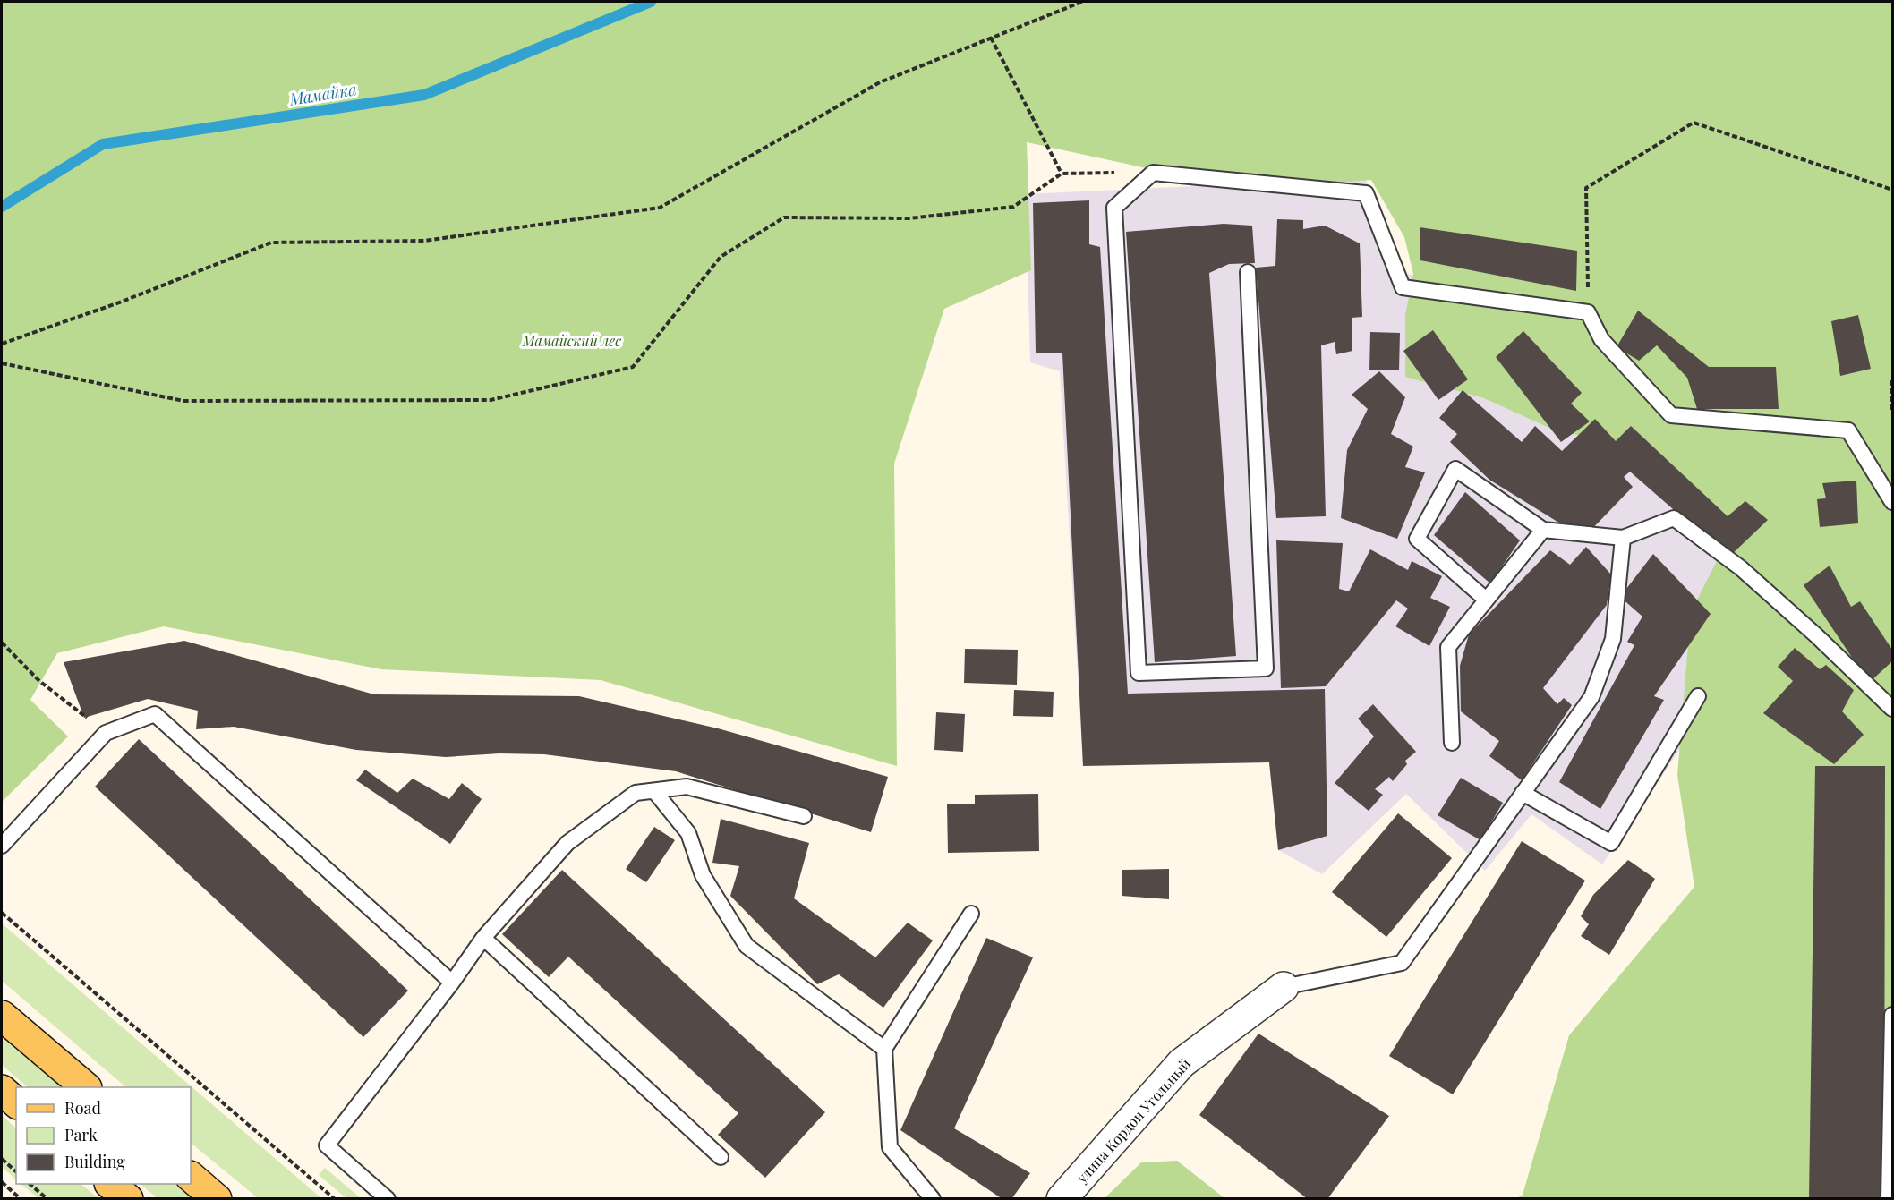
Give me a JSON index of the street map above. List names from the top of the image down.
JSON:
{
  "streets": {
    "street": ["улица Кордон Угольный"]
  },
  "water": ["Мамайка"],
  "parks": ["Мамайский лес"],
  "legend": ["Road", "Park", "Building"]
}
